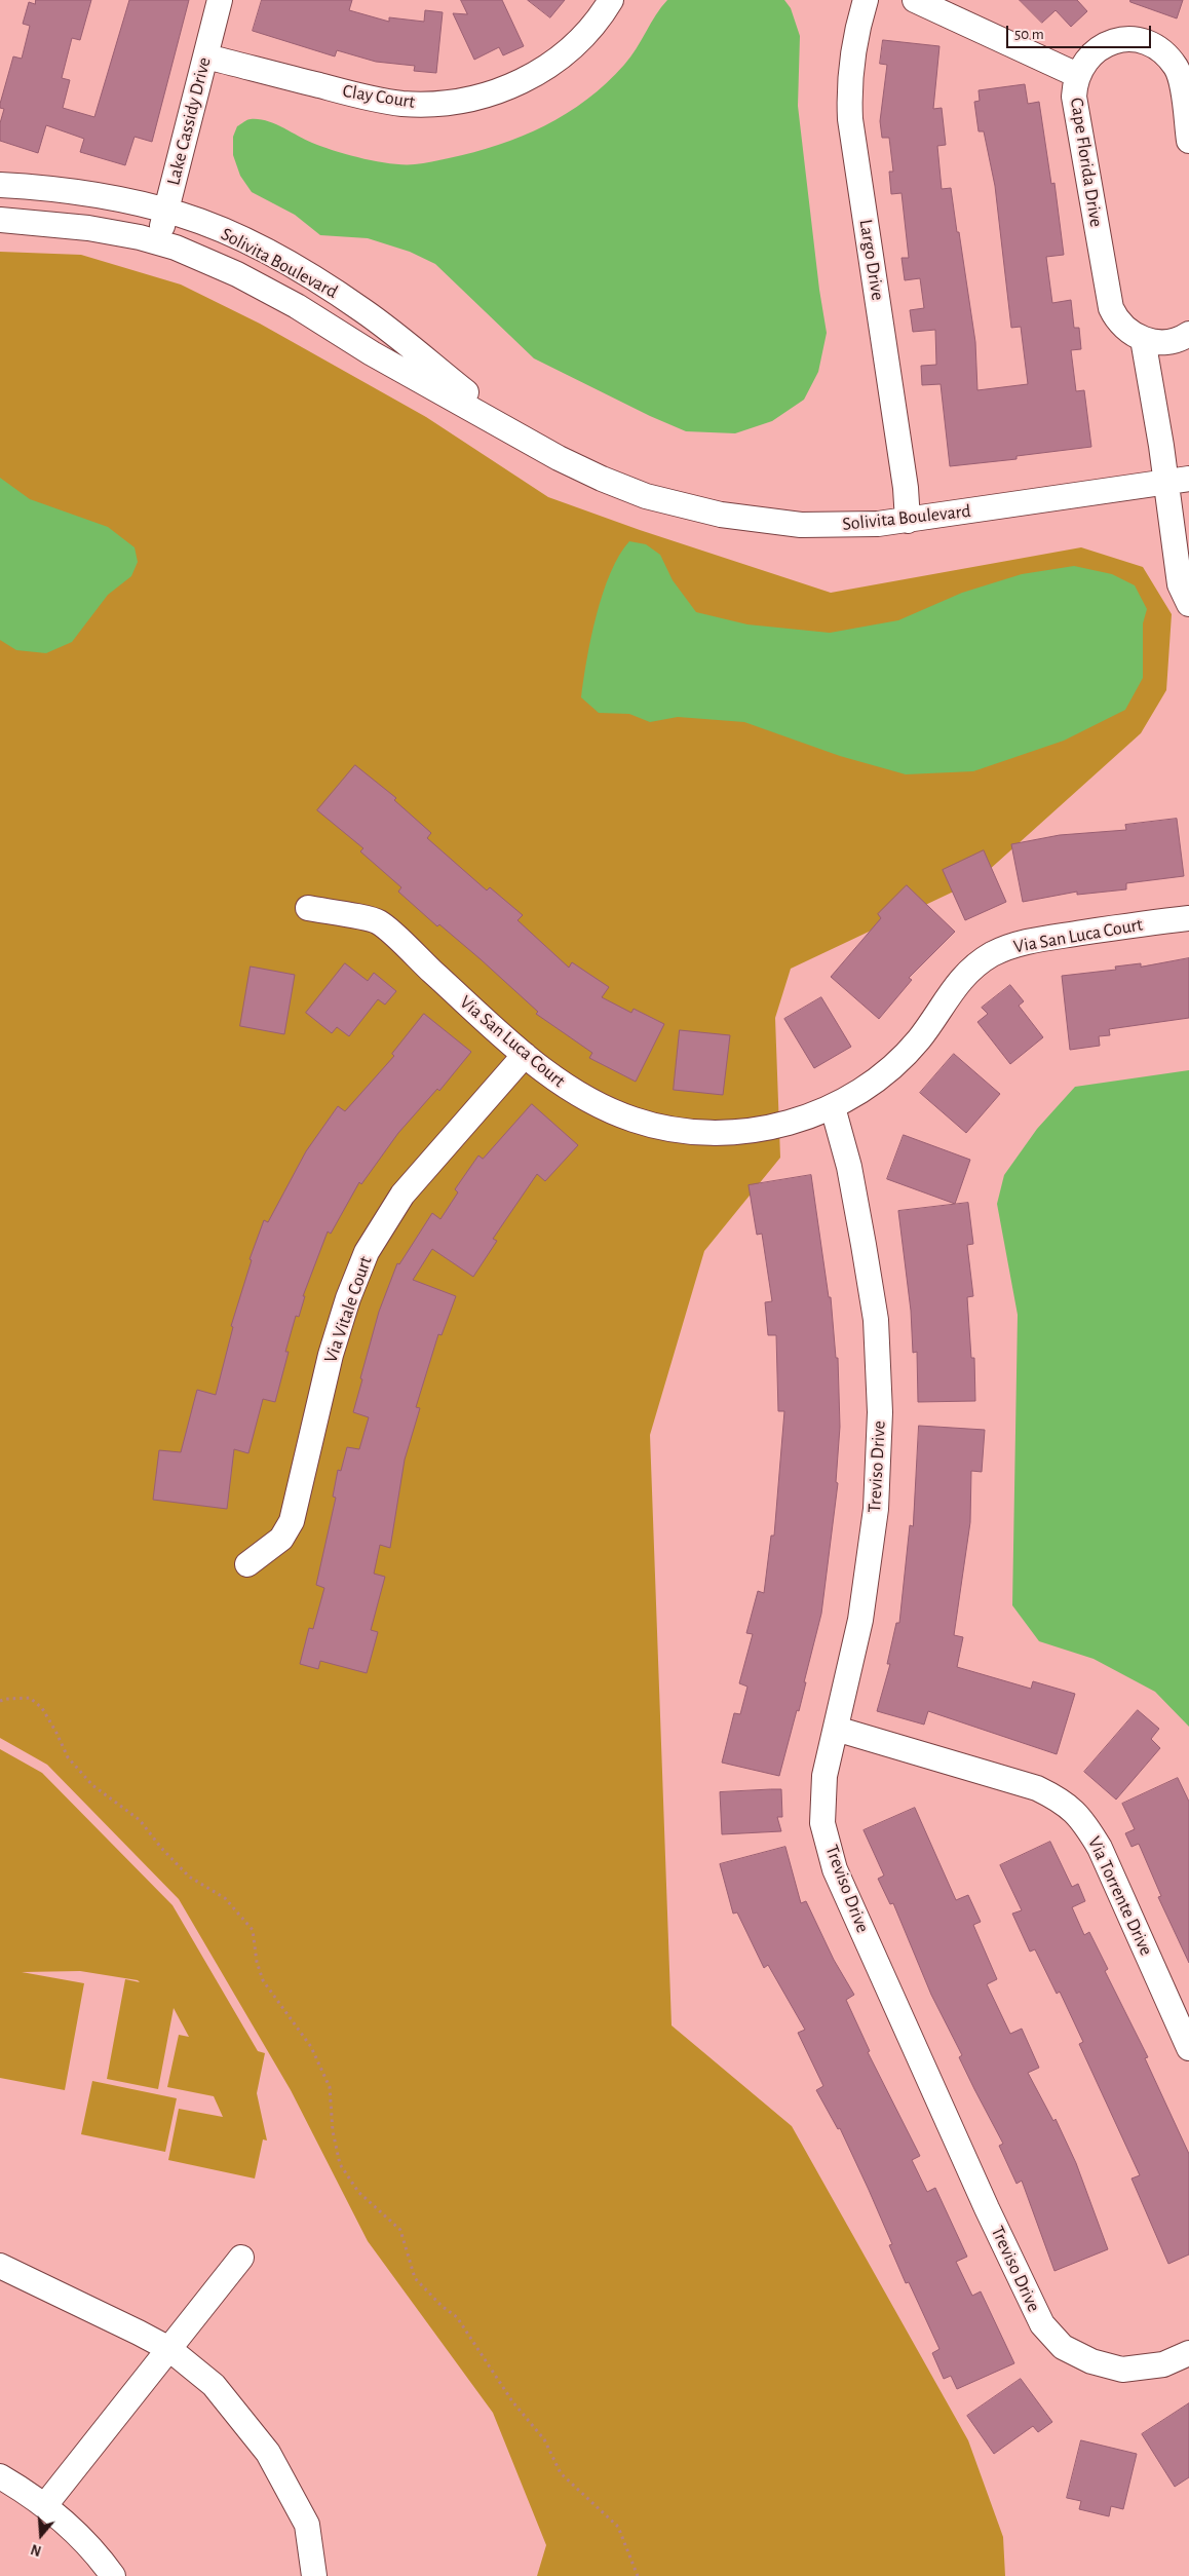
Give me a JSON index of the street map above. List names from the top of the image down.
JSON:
{
  "streets": {
    "street": [
      "Clay Court",
      "Lake Cassidy Drive",
      "Cape Florida Drive",
      "Largo Drive",
      "Solivita Boulevard",
      "Via San Luca Court",
      "Via Vitale Court",
      "Treviso Drive",
      "Via Torrente Drive"
    ]
  },
  "crossings": [
    ["Clay Court", "Lake Cassidy Drive"],
    ["Lake Cassidy Drive", "Solivita Boulevard"],
    ["Largo Drive", "Solivita Boulevard"],
    ["Via San Luca Court", "Via Vitale Court"],
    ["Via San Luca Court", "Treviso Drive"],
    ["Treviso Drive", "Via Torrente Drive"]
  ],
  "scale_bar": "50 m",
  "north": "bottom"
}
